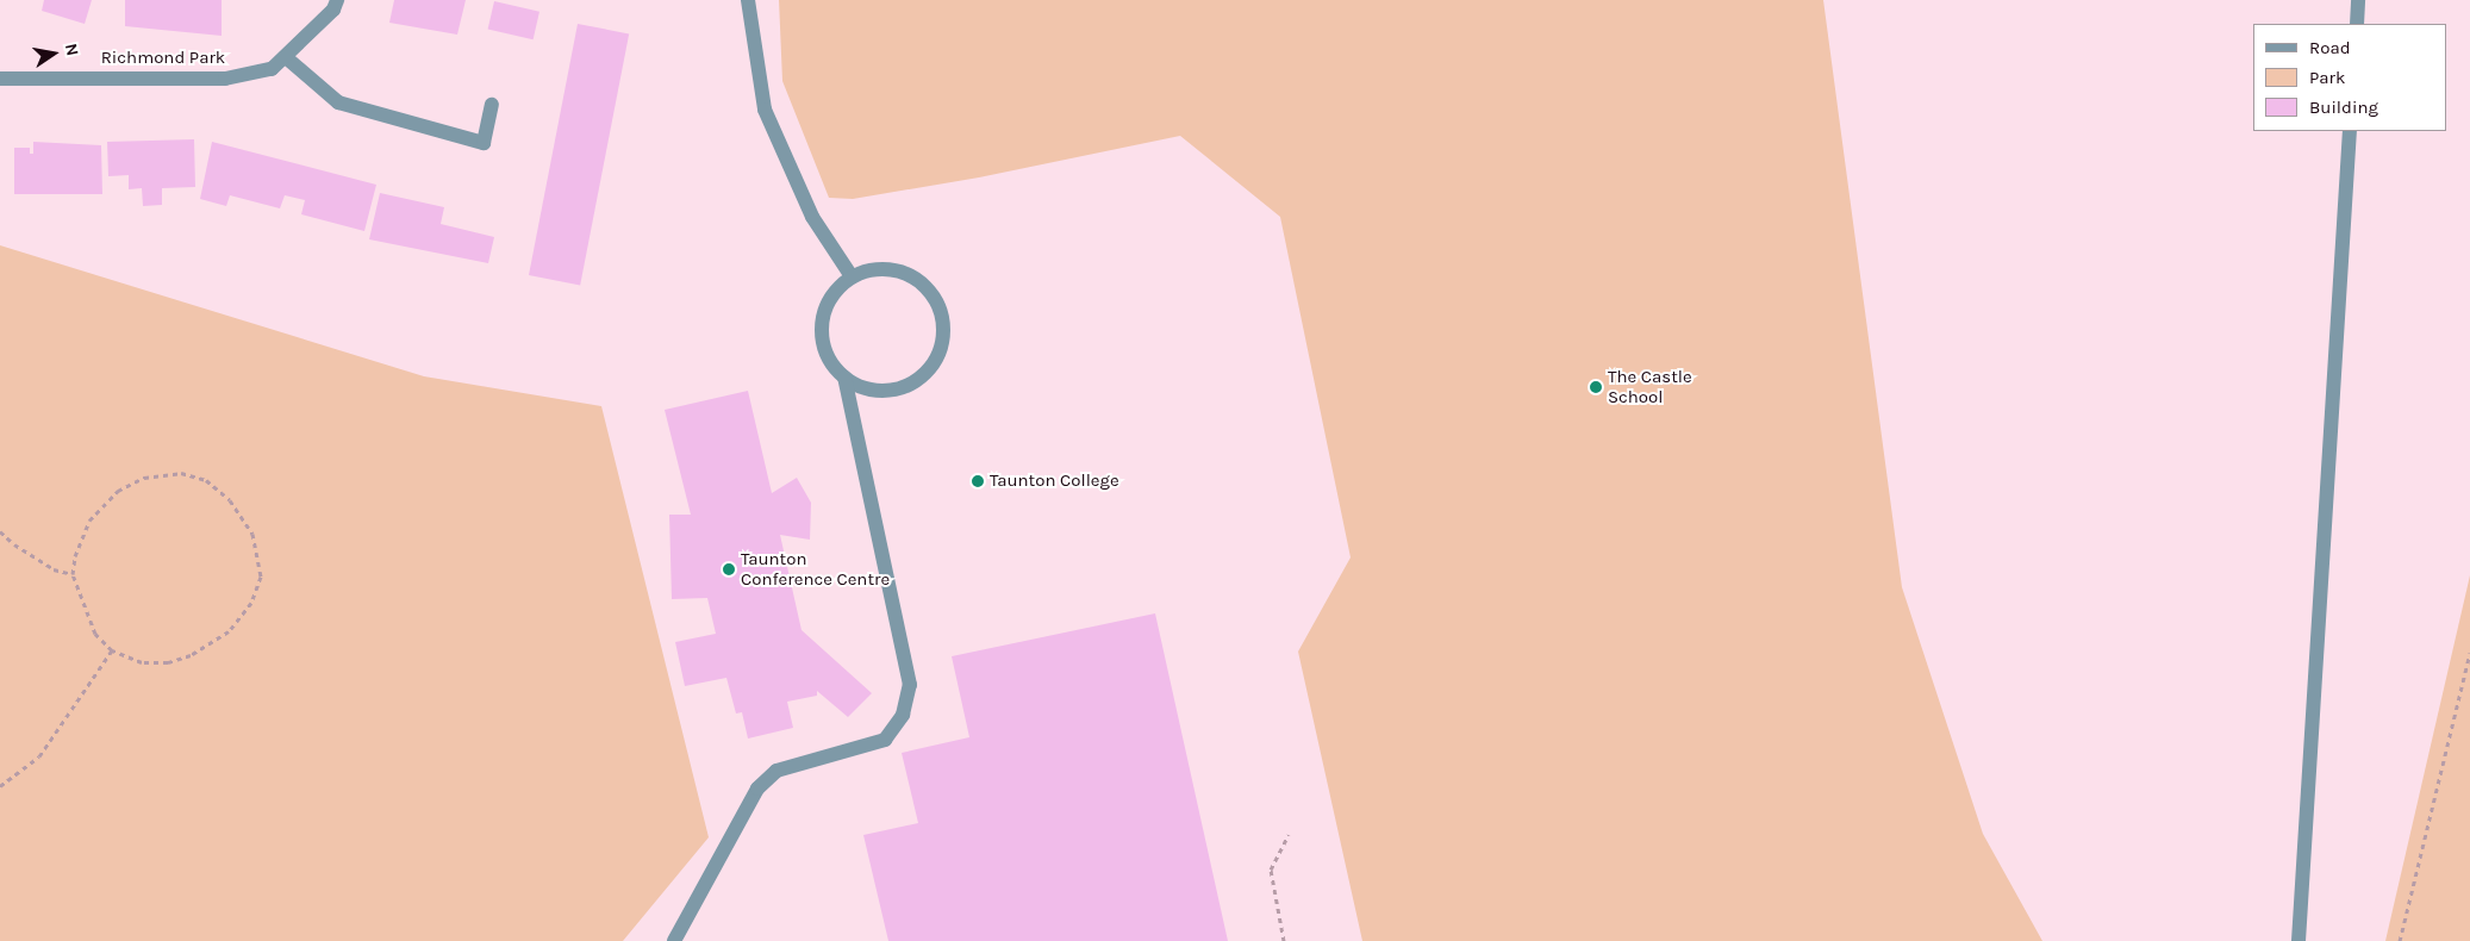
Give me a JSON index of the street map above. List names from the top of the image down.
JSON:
{
  "streets": {
    "street": ["Richmond Park"]
  },
  "places": ["The Castle School", "Taunton College", "Taunton Conference Centre"],
  "legend": ["Road", "Park", "Building"],
  "north": "right"
}
